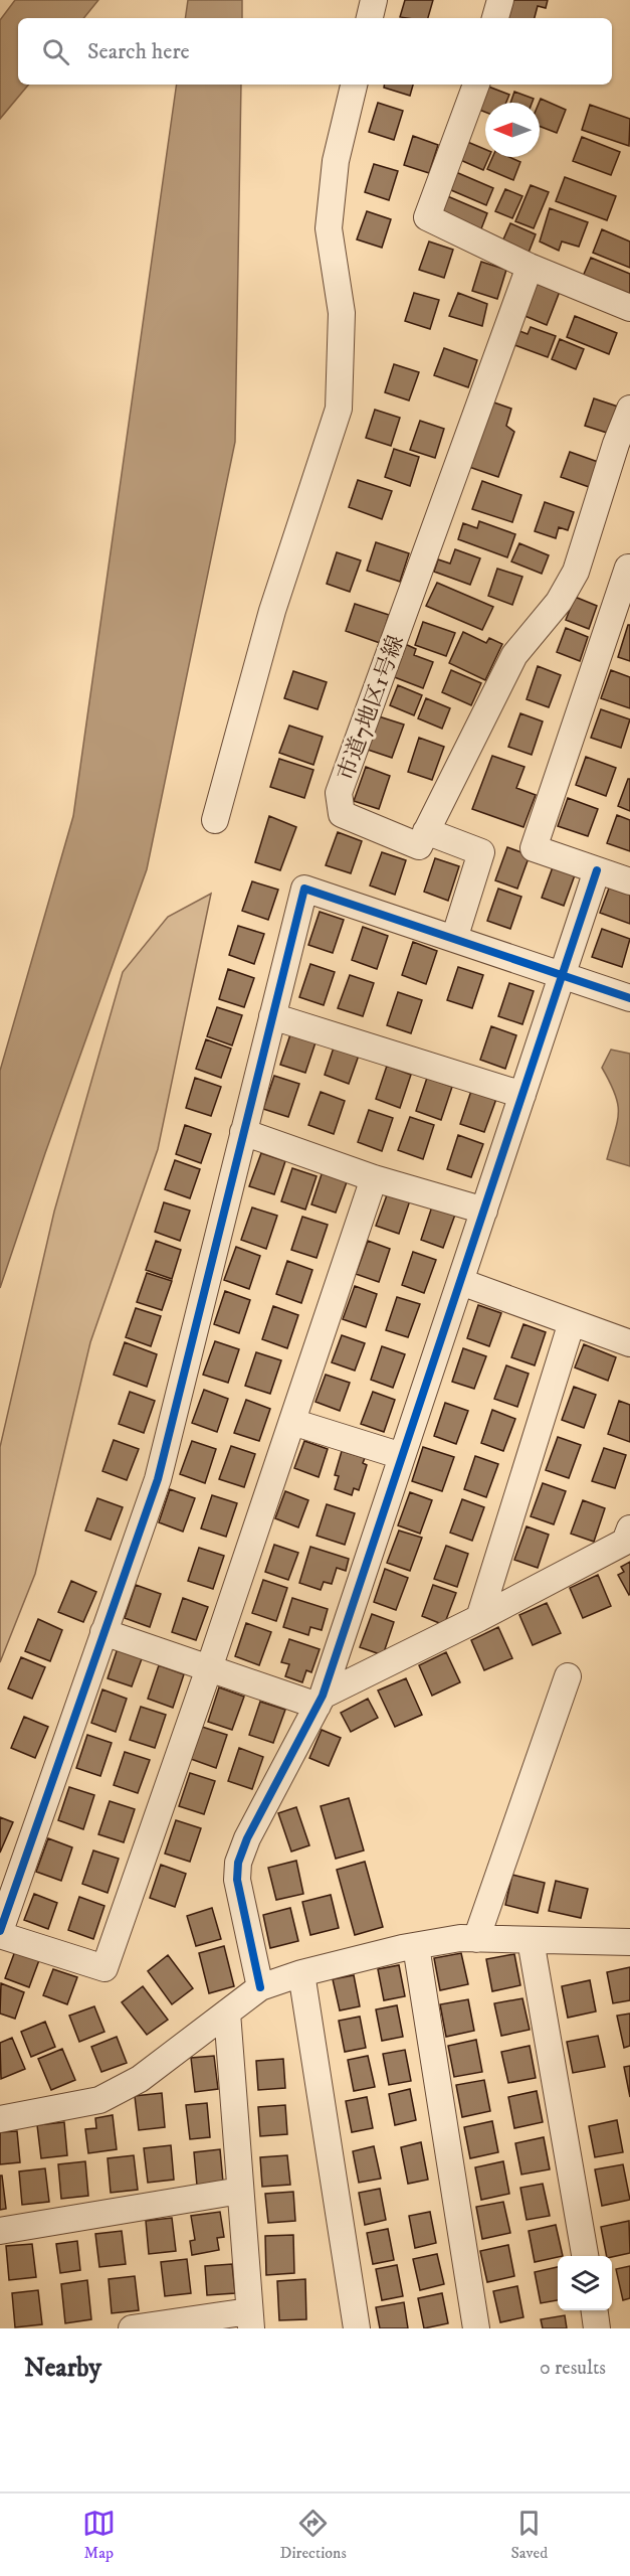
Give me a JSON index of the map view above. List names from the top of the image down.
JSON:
{
  "streets": {
    "street": ["市道7地区1号線"]
  },
  "north": "left",
  "page": {
    "search": "Search here",
    "heading": ["Nearby", "0 results"],
    "nav": ["Map", "Directions", "Saved"]
  }
}
